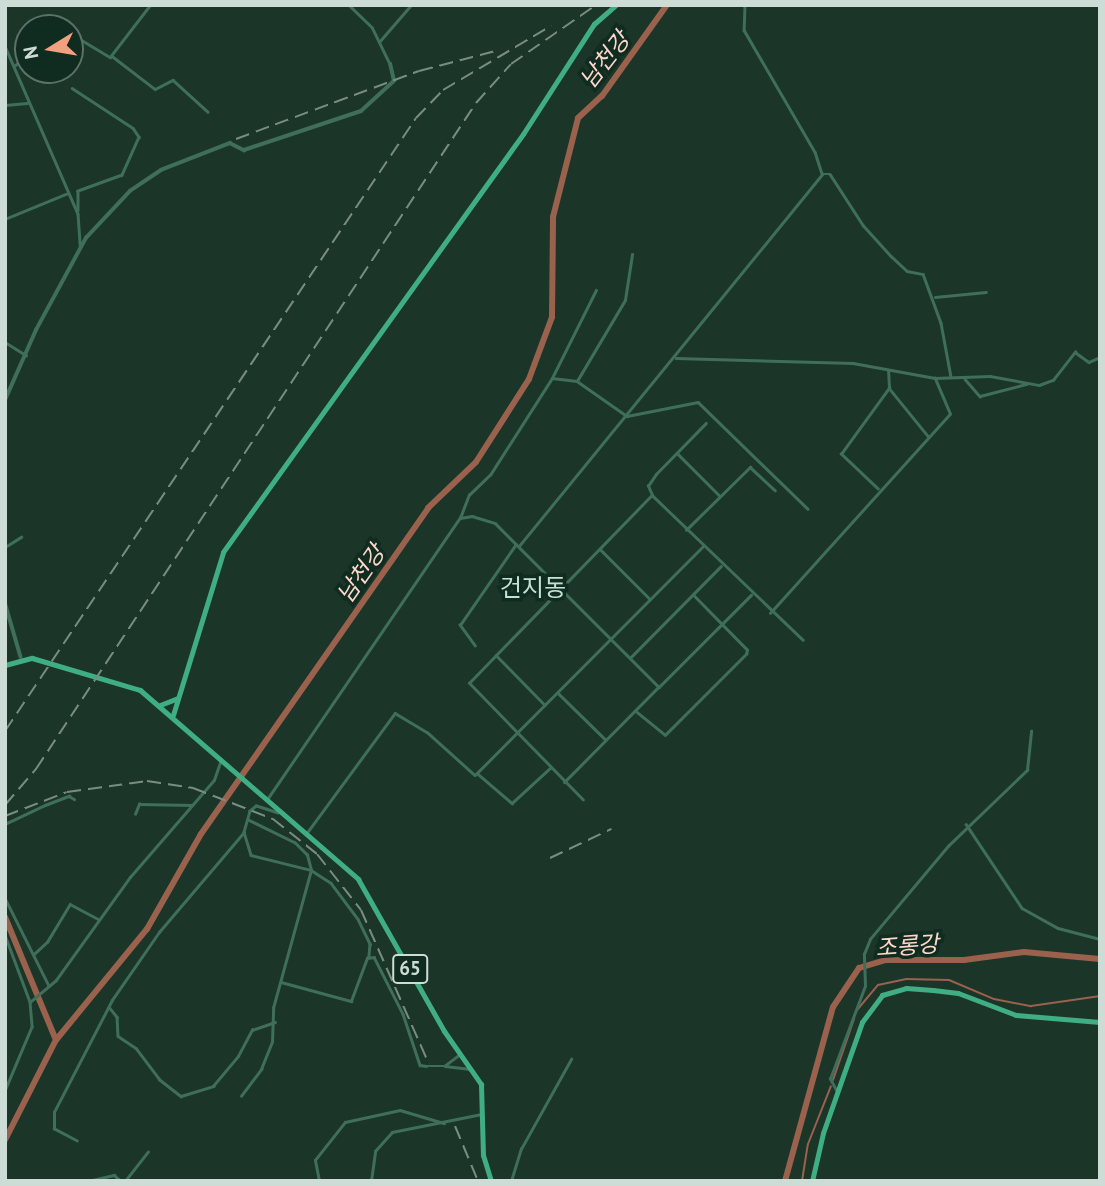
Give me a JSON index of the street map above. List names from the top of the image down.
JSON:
{
  "streets": {
    "main road": ["65"]
  },
  "districts": ["건지동"],
  "water": ["남천강", "조롱강"],
  "north": "left"
}
